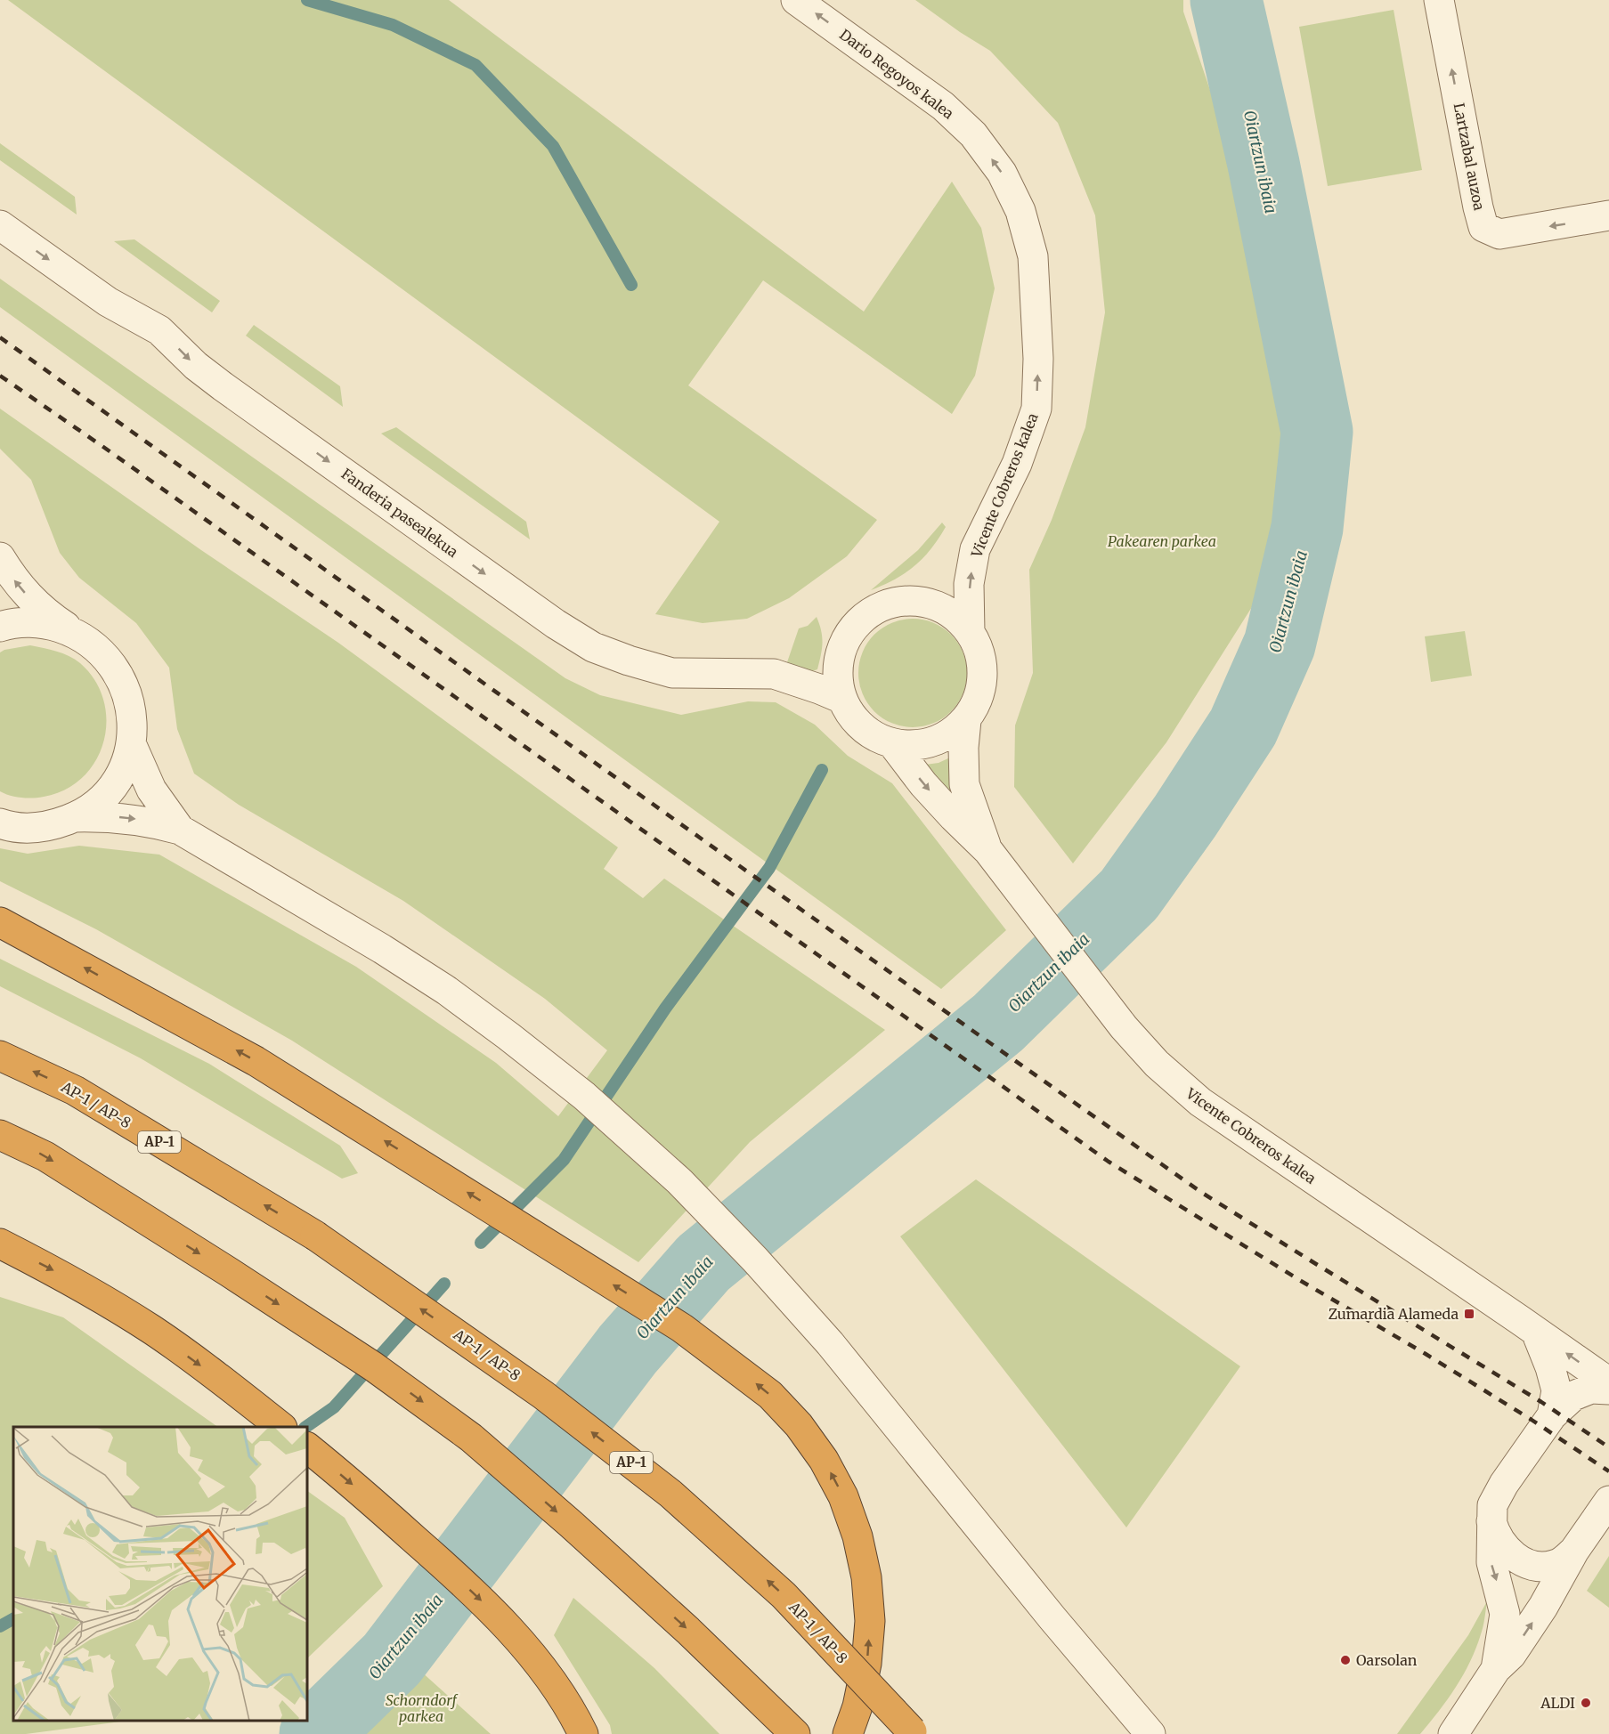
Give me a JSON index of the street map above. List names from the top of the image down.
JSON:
{
  "streets": {
    "highway": ["AP-1 / AP-8", "AP-1"],
    "street": [
      "Dario Regoyos kalea",
      "Lartzabal auzoa",
      "Vicente Cobreros kalea",
      "Fanderia pasealekua"
    ]
  },
  "crossings": [
    ["Dario Regoyos kalea", "Vicente Cobreros kalea"],
    ["Vicente Cobreros kalea", "Fanderia pasealekua"]
  ],
  "one_way": ["Dario Regoyos kalea", "Fanderia pasealekua"],
  "water": ["Oiartzun ibaia"],
  "parks": ["Pakearen parkea", "Schorndorf parkea"],
  "places": {
    "transit": ["Zumardia Alameda"],
    "other": ["Oarsolan", "ALDI"]
  }
}
